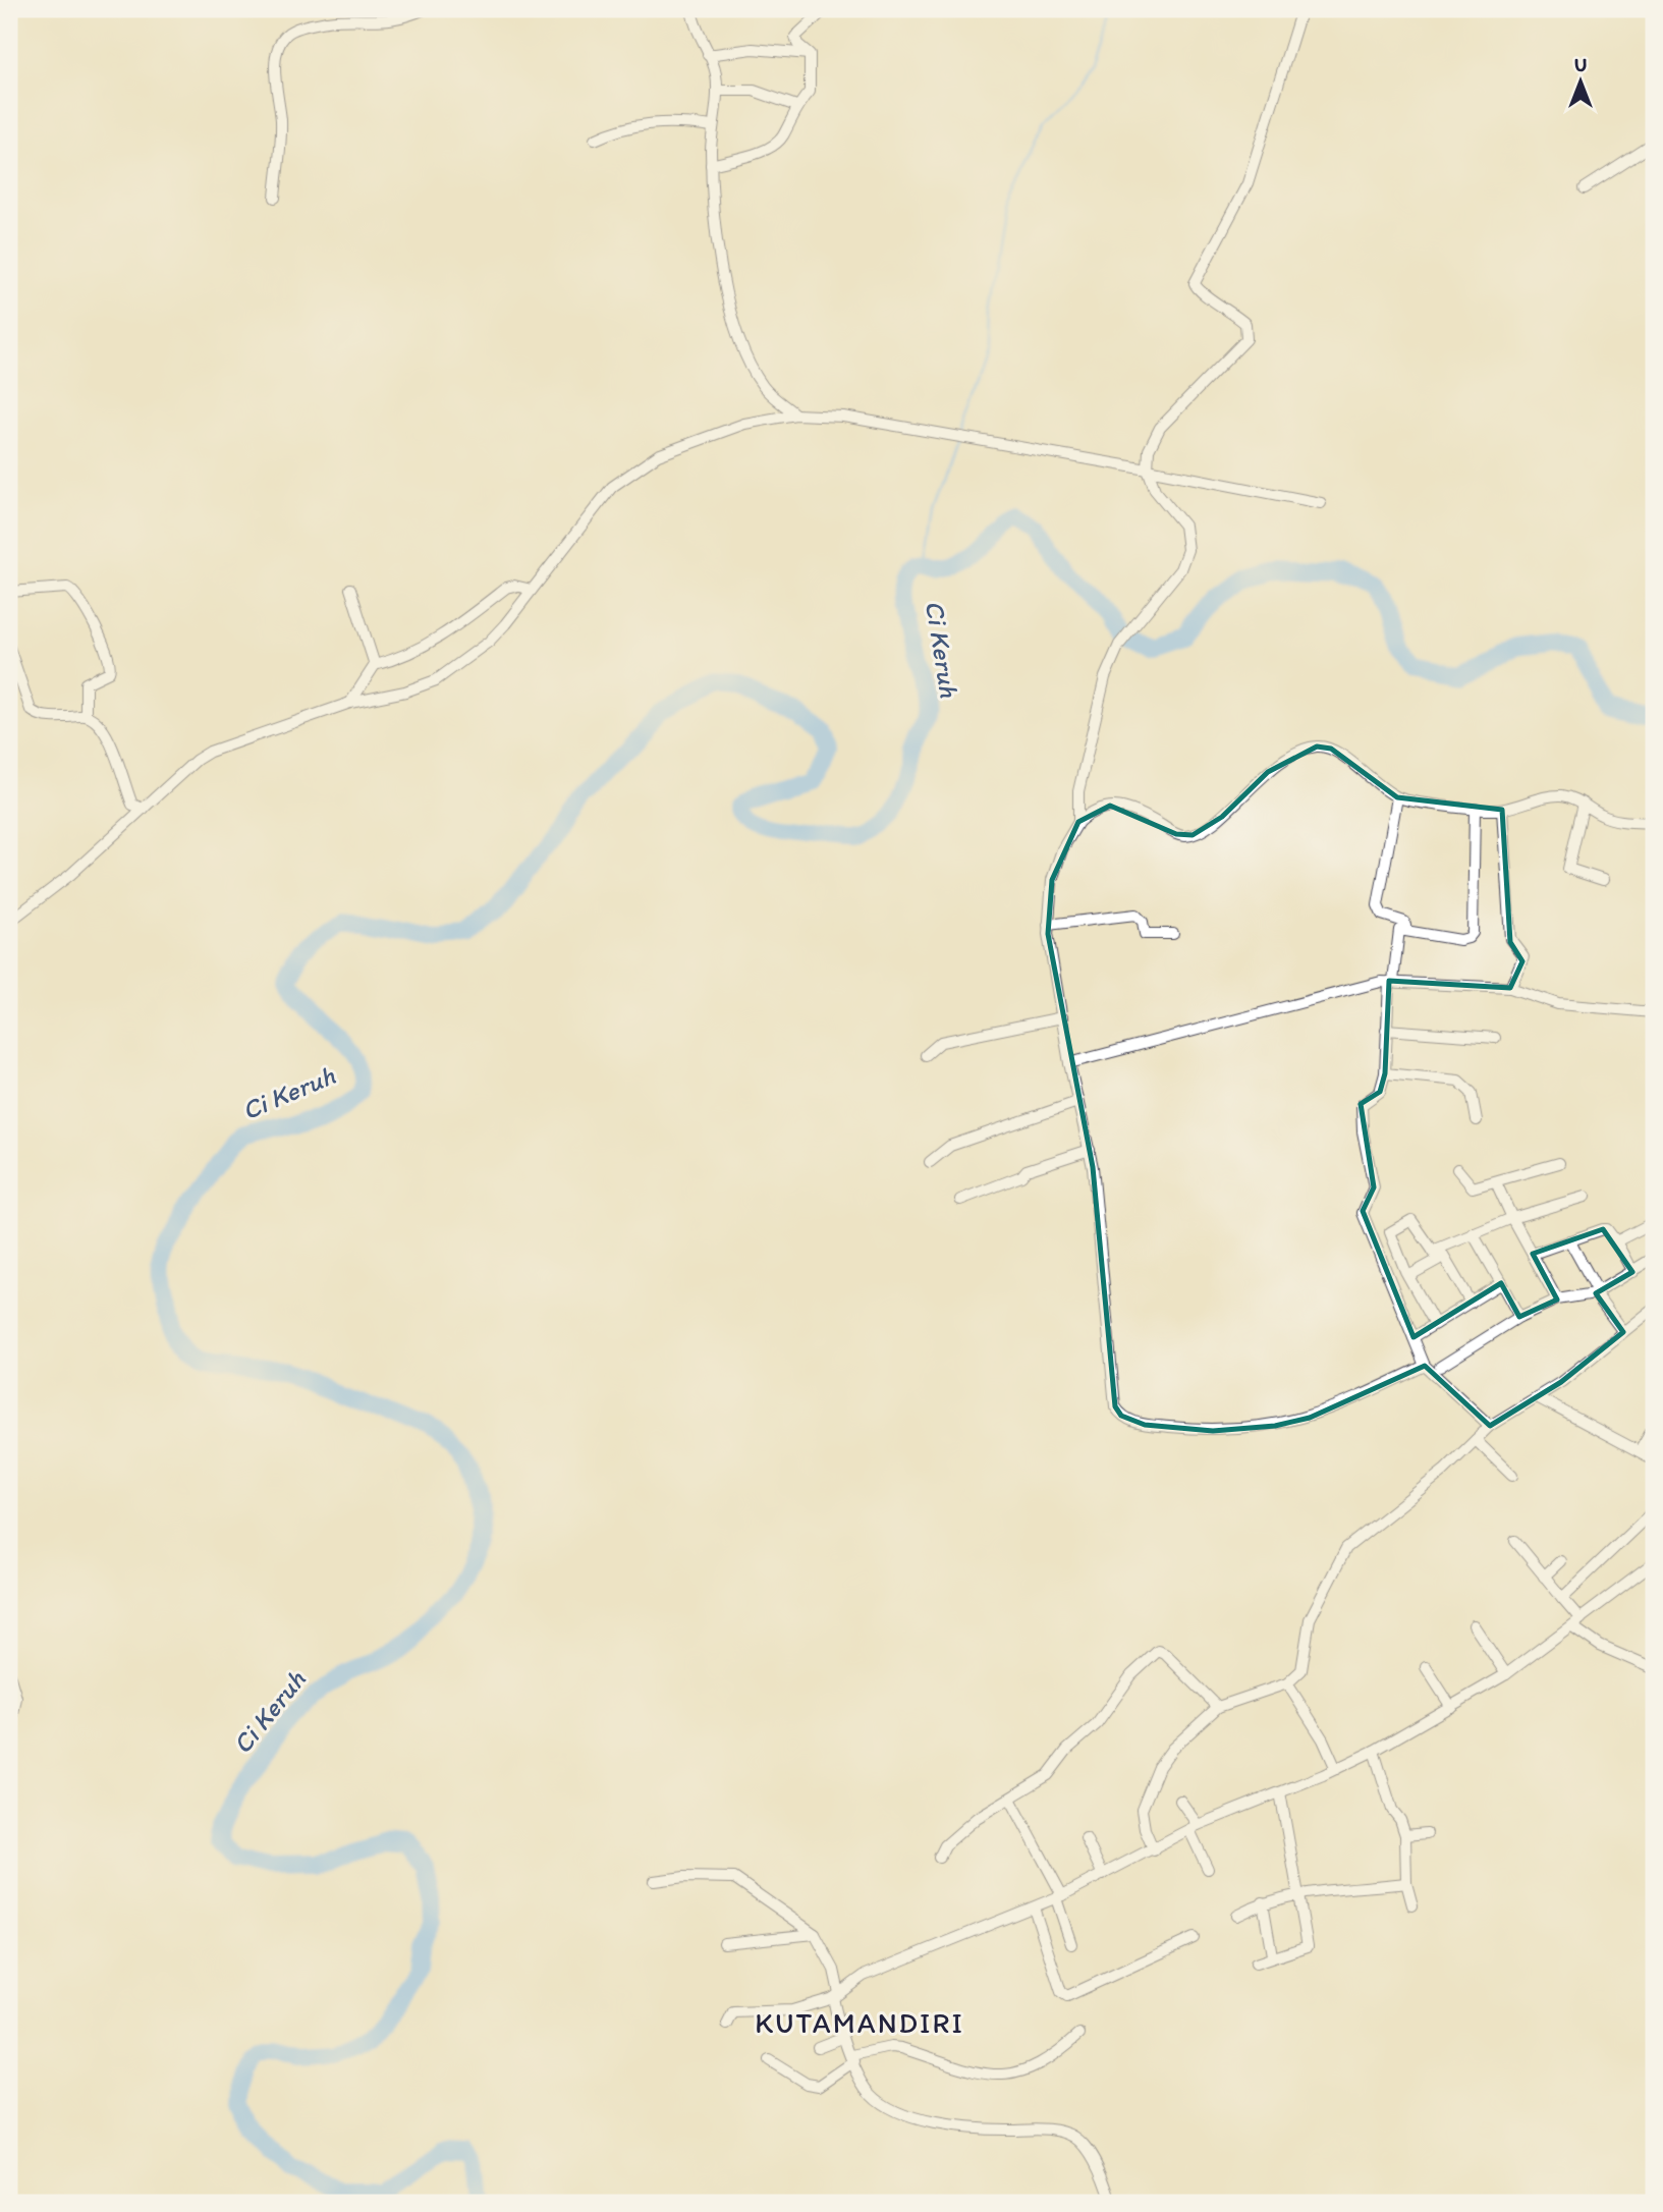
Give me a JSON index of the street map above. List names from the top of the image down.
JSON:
{
  "districts": ["KUTAMANDIRI"],
  "water": ["Ci Keruh"],
  "north": "top"
}
